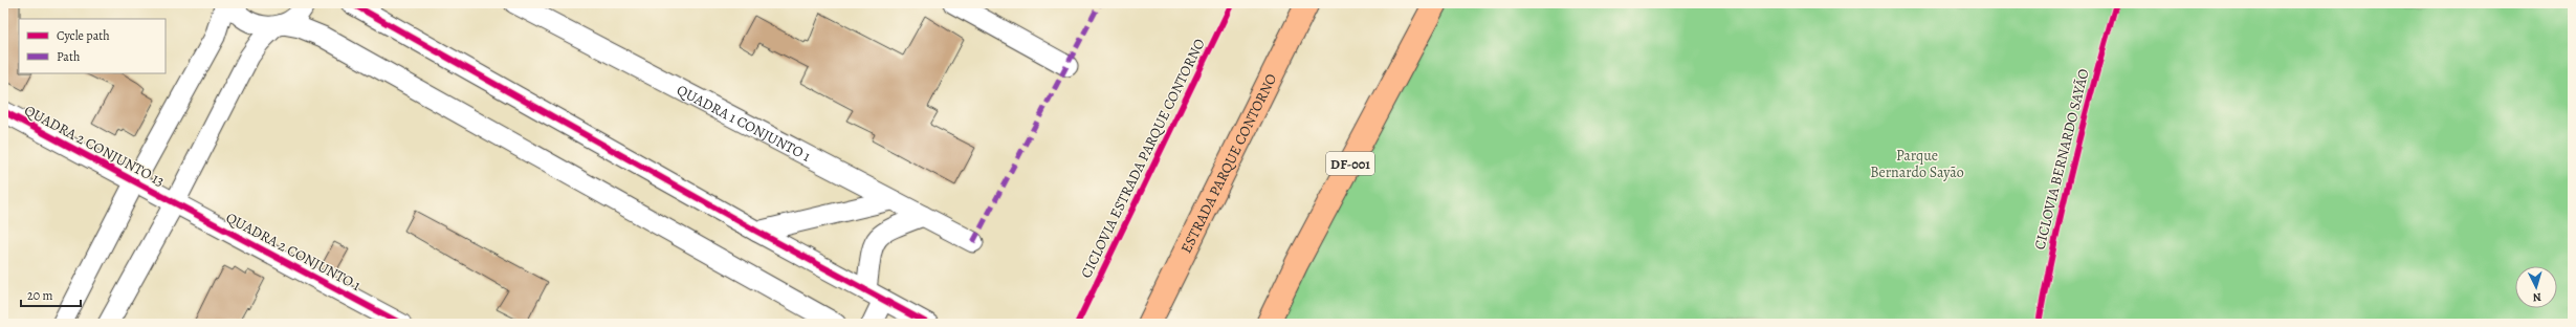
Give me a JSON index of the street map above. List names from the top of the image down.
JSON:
{
  "streets": {
    "main road": ["ESTRADA PARQUE CONTORNO", "DF-001"],
    "street": ["QUADRA 1 CONJUNTO 1", "QUADRA 2 CONJUNTO 13", "QUADRA 2 CONJUNTO 1"],
    "cycle path": ["CICLOVIA ESTRADA PARQUE CONTORNO", "CICLOVIA BERNARDO SAYÃO"]
  },
  "crossings": [
    ["QUADRA 2 CONJUNTO 13", "QUADRA 2 CONJUNTO 1"]
  ],
  "parks": ["Parque Bernardo Sayão"],
  "legend": ["Cycle path", "Path"],
  "scale_bar": "20 m",
  "north": "bottom"
}
